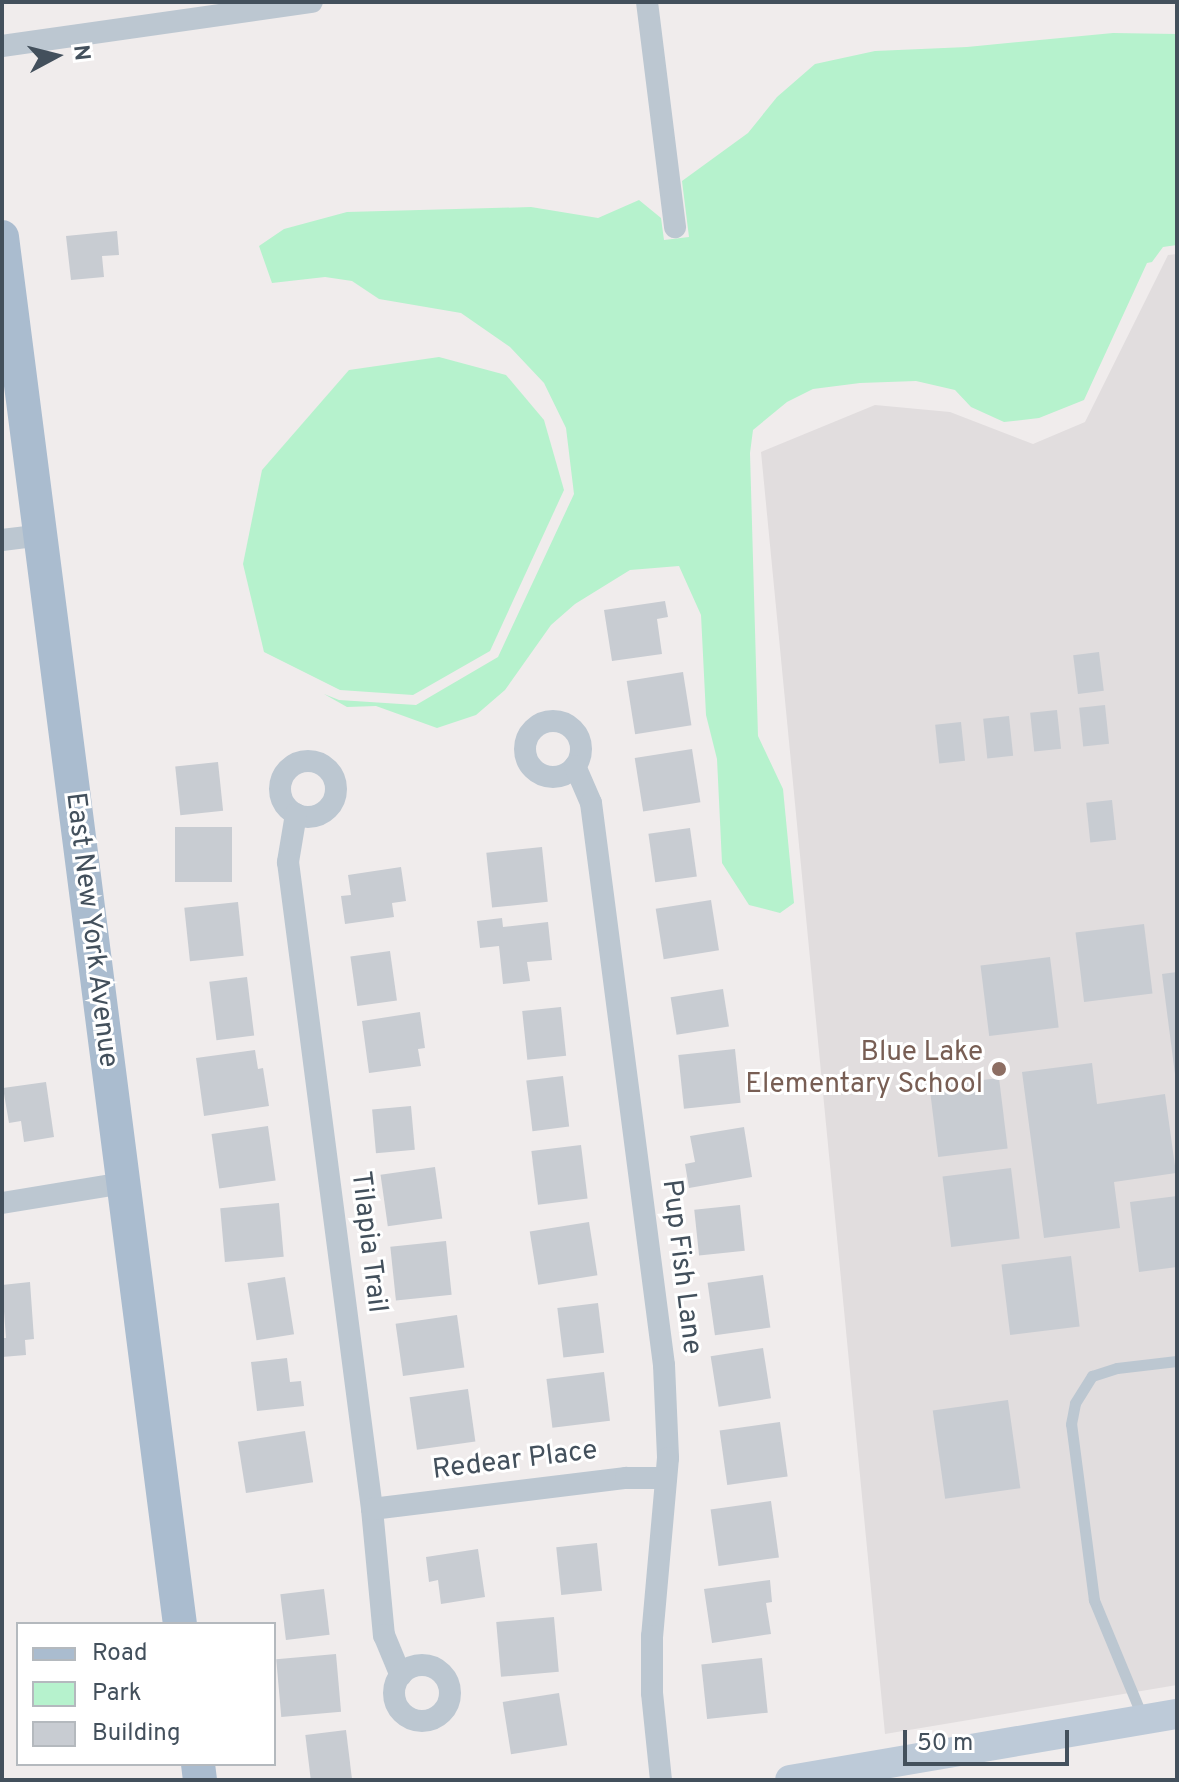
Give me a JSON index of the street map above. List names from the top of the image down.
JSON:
{
  "streets": {
    "main road": ["East New York Avenue"],
    "street": ["Tilapia Trail", "Pup Fish Lane", "Redear Place"]
  },
  "crossings": [
    ["Tilapia Trail", "Redear Place"],
    ["Pup Fish Lane", "Redear Place"]
  ],
  "places": ["Blue Lake Elementary School"],
  "legend": ["Road", "Park", "Building"],
  "scale_bar": "50 m",
  "north": "right"
}
